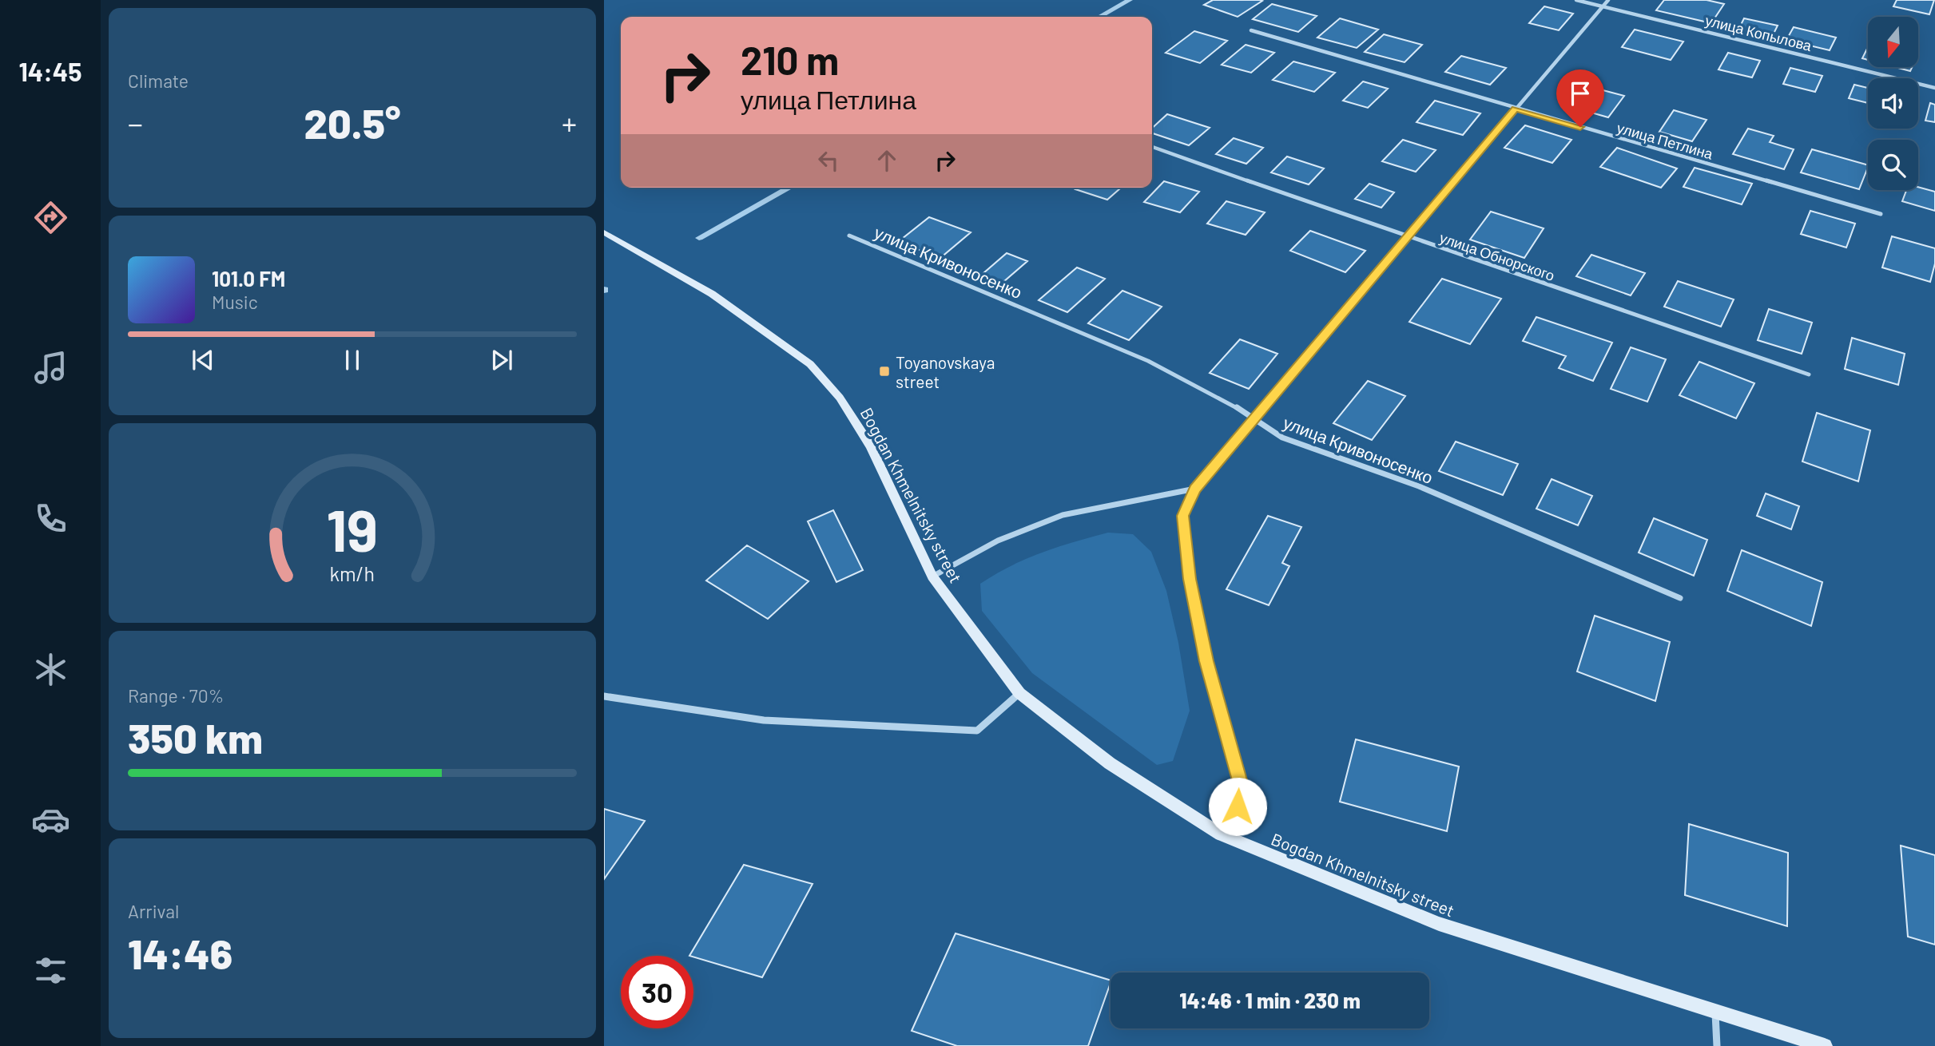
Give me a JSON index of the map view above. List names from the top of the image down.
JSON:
{
  "streets": {
    "street": [
      "улица Копылова",
      "улица Петлина",
      "улица Обнорского",
      "улица Кривоносенко",
      "Bogdan Khmelnitsky street"
    ]
  },
  "places": {
    "transit": ["Toyanovskaya street"]
  },
  "north": "bottom",
  "page": {
    "tabs": "14:45",
    "tile": [
      "Climate",
      ["Range · 70%", "350 km"],
      ["Arrival", "14:46"]
    ],
    "turn": ["210 m", "улица Петлина"],
    "heat": ["−", "20.5°", "+"],
    "song": ["101.0 FM", "Music"],
    "limit": "30",
    "trip": "14:46 · 1 min · 230 m",
    "gauge": ["19", "km/h"]
  }
}
